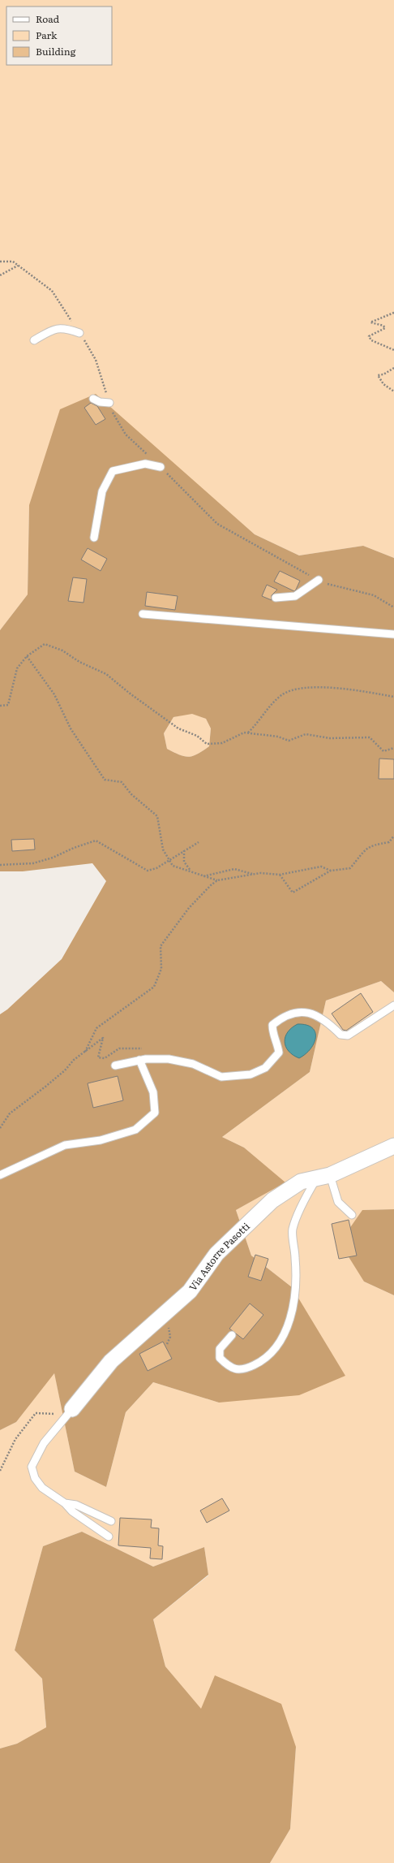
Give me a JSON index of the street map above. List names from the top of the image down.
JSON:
{
  "streets": {
    "street": ["Via Astorre Pasotti"]
  },
  "legend": ["Road", "Park", "Building"]
}
